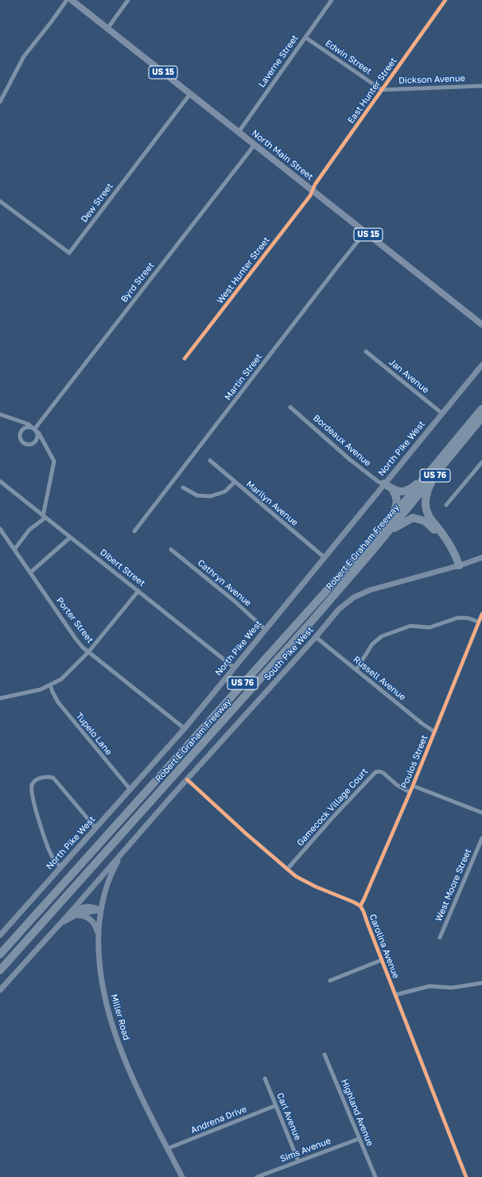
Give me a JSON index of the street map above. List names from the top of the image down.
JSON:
{
  "streets": {
    "highway": ["US 76", "Robert E Graham Freeway"],
    "main road": [
      "US 15",
      "North Main Street",
      "North Pike West",
      "South Pike West",
      "Miller Road"
    ],
    "street": [
      "Edwin Street",
      "Laverne Street",
      "Dickson Avenue",
      "East Hunter Street",
      "Dew Street",
      "West Hunter Street",
      "Byrd Street",
      "Jan Avenue",
      "Martin Street",
      "Bordeaux Avenue",
      "Marilyn Avenue",
      "Dibert Street",
      "Cathryn Avenue",
      "Porter Street",
      "Russell Avenue",
      "Tupelo Lane",
      "Poulos Street",
      "Gamecock Village Court",
      "West Moore Street",
      "Carolina Avenue",
      "Highland Avenue",
      "Carl Avenue",
      "Andrena Drive",
      "Sims Avenue"
    ]
  },
  "crossings": [
    ["Edwin Street", "Laverne Street"],
    ["Edwin Street", "Dickson Avenue"],
    ["Edwin Street", "East Hunter Street"],
    ["Laverne Street", "North Main Street"],
    ["Dickson Avenue", "East Hunter Street"],
    ["East Hunter Street", "North Main Street"],
    ["East Hunter Street", "West Hunter Street"],
    ["North Main Street", "Dew Street"],
    ["North Main Street", "West Hunter Street"],
    ["North Main Street", "Byrd Street"],
    ["North Main Street", "Martin Street"],
    ["Jan Avenue", "North Pike West"],
    ["Bordeaux Avenue", "North Pike West"],
    ["North Pike West", "Marilyn Avenue"],
    ["North Pike West", "Dibert Street"],
    ["North Pike West", "Cathryn Avenue"],
    ["North Pike West", "Porter Street"],
    ["North Pike West", "Tupelo Lane"],
    ["South Pike West", "Russell Avenue"],
    ["South Pike West", "Carolina Avenue"],
    ["South Pike West", "Miller Road"],
    ["Russell Avenue", "Poulos Street"],
    ["Poulos Street", "Gamecock Village Court"],
    ["Poulos Street", "Carolina Avenue"],
    ["Gamecock Village Court", "Carolina Avenue"],
    ["Miller Road", "Andrena Drive"],
    ["Highland Avenue", "Sims Avenue"],
    ["Carl Avenue", "Andrena Drive"],
    ["Carl Avenue", "Sims Avenue"]
  ]
}
